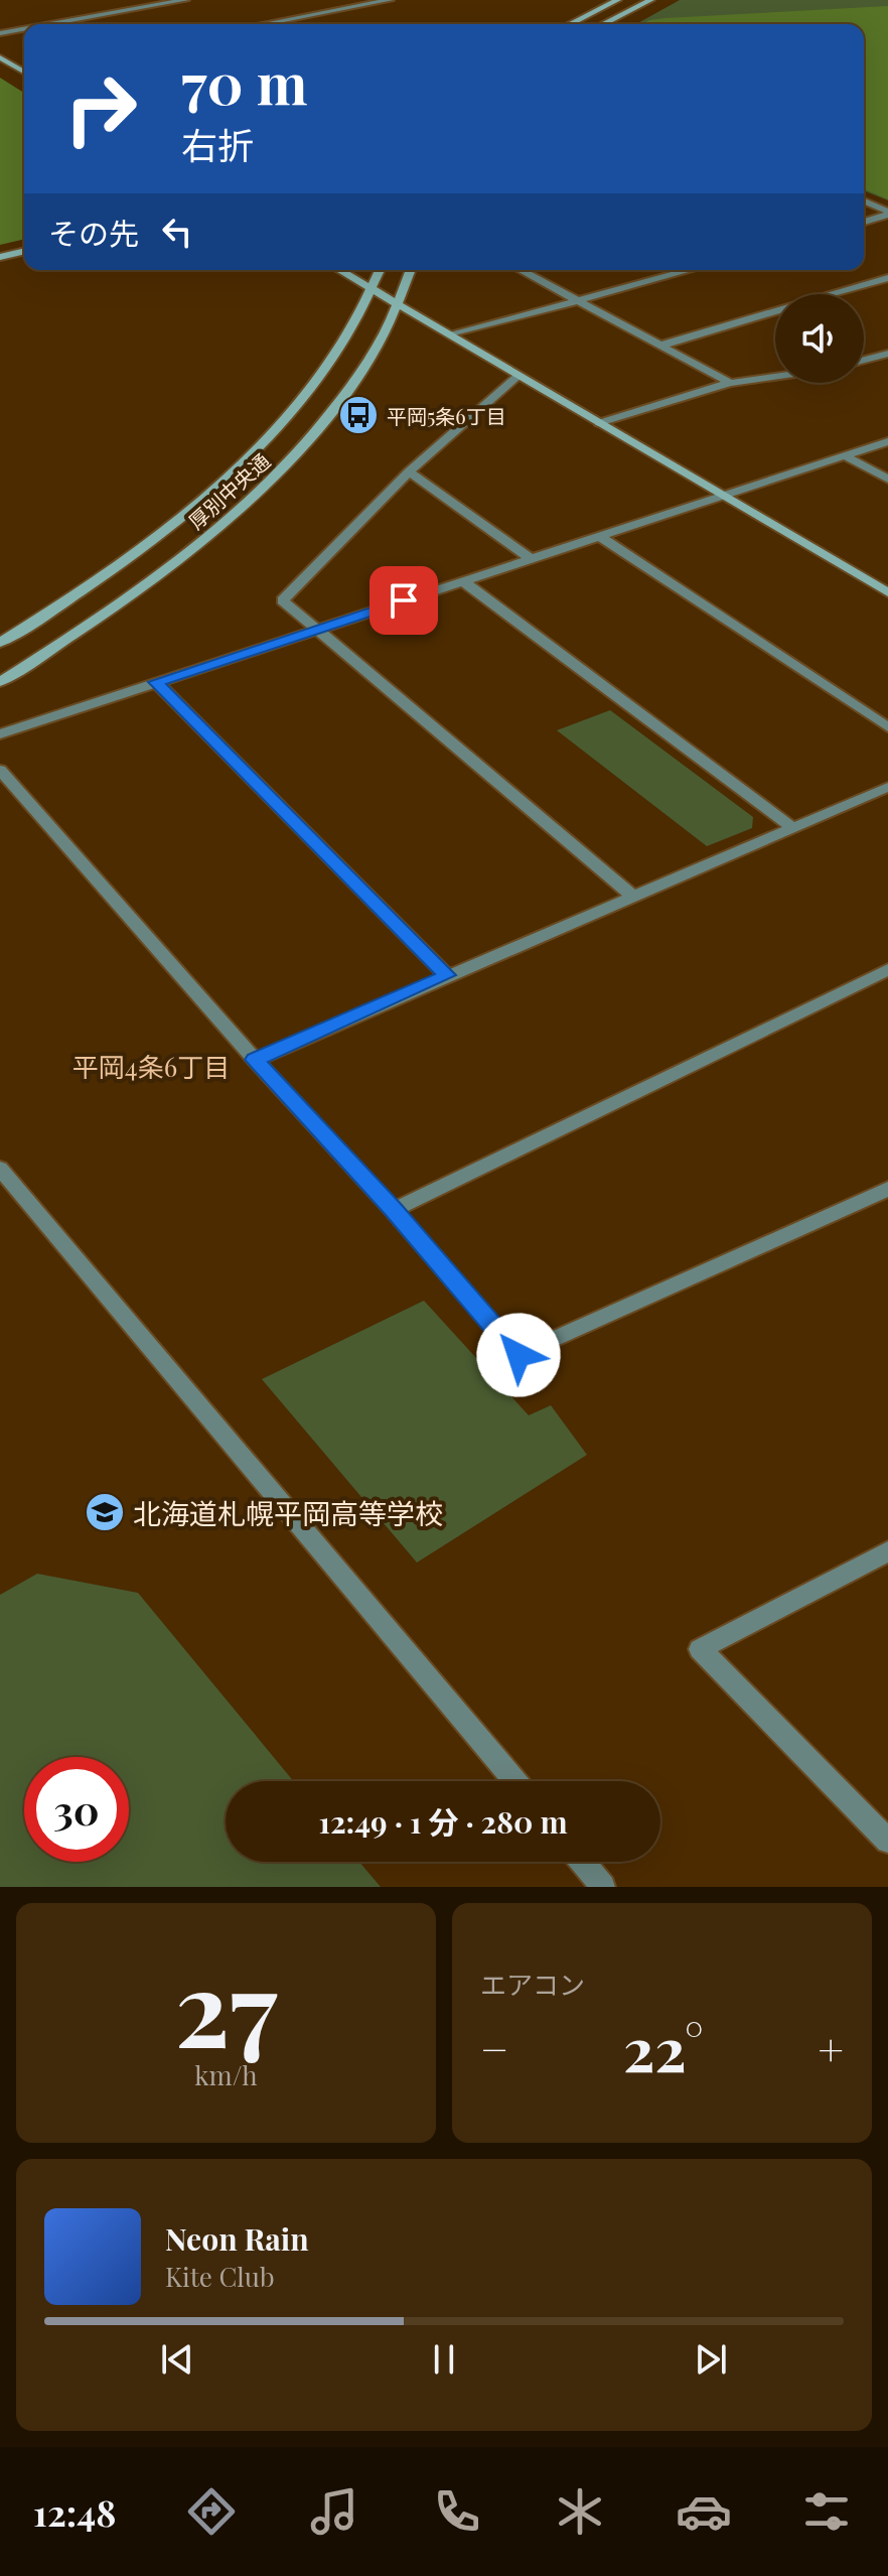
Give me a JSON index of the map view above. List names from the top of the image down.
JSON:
{
  "streets": {
    "main road": ["厚別中央通"]
  },
  "districts": ["平岡4条6丁目"],
  "places": {
    "bus stop": ["平岡5条6丁目"],
    "school or university": ["北海道札幌平岡高等学校"]
  },
  "page": {
    "turn": ["70 m", "右折"],
    "then": "その先",
    "limit": "30",
    "trip": "12:49 · 1 分 · 280 m",
    "tile": [
      ["27", "km/h"],
      "エアコン"
    ],
    "heat": ["−", "22°", "+"],
    "song": ["Neon Rain", "Kite Club"],
    "tabs": "12:48"
  }
}
